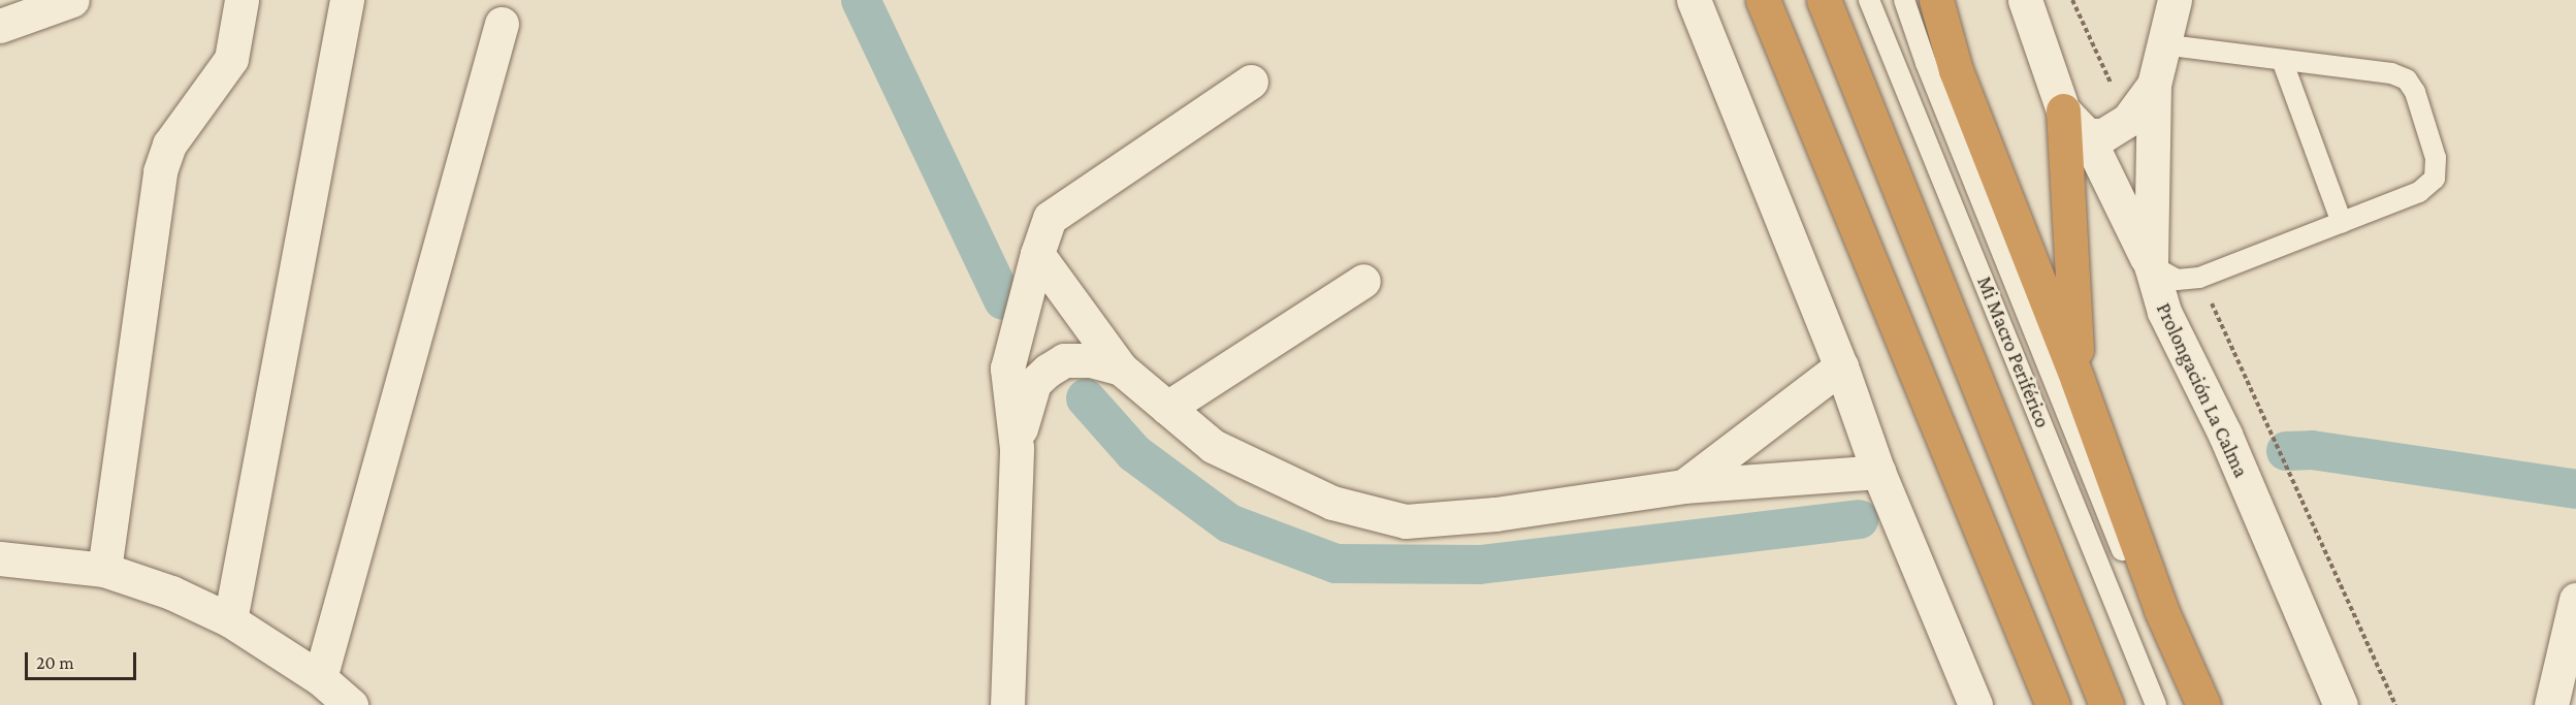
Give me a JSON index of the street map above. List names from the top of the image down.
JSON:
{
  "streets": {
    "street": ["Prolongación La Calma"],
    "lane": ["Mi Macro Periférico"]
  },
  "scale_bar": "20 m"
}
